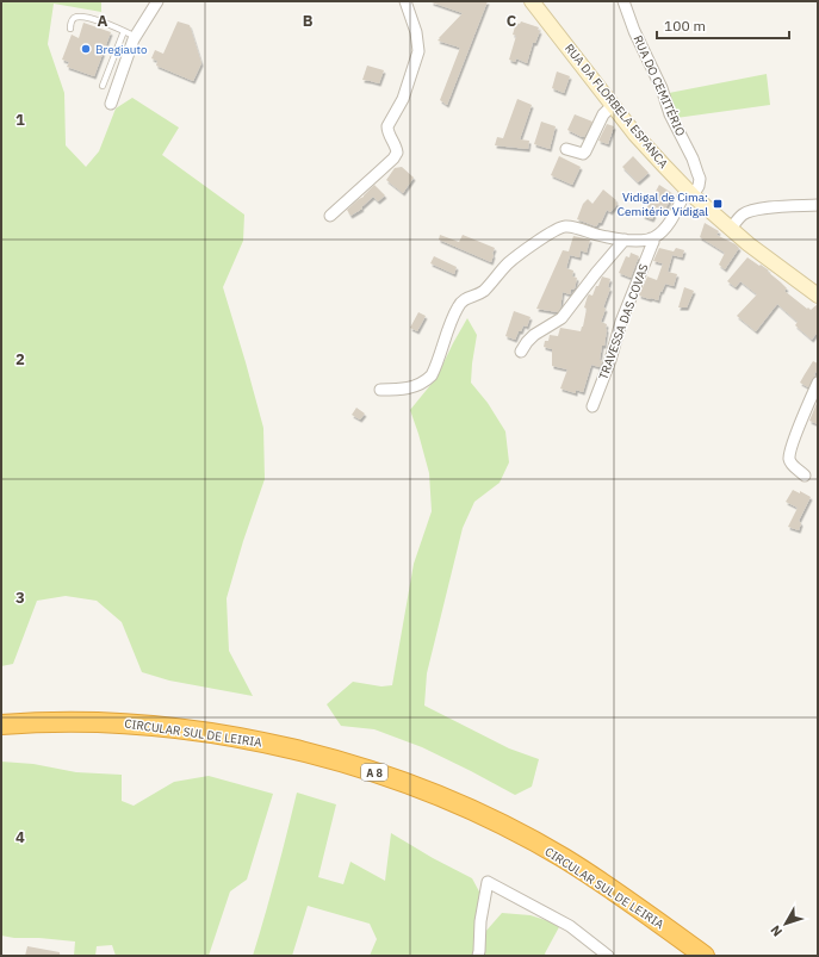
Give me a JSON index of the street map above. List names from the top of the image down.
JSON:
{
  "streets": {
    "highway": ["CIRCULAR SUL DE LEIRIA", "A 8"],
    "street": ["RUA DO CEMITÉRIO", "RUA DA FLORBELA ESPANCA", "TRAVESSA DAS COVAS"]
  },
  "crossings": [
    ["RUA DO CEMITÉRIO", "RUA DA FLORBELA ESPANCA"],
    ["RUA DO CEMITÉRIO", "TRAVESSA DAS COVAS"]
  ],
  "places": {
    "other": ["Bregiauto"],
    "transit": ["Vidigal de Cima: Cemitério Vidigal"]
  },
  "scale_bar": "100 m",
  "north": "bottom left",
  "grid": {
    "columns": ["A", "B", "C"],
    "rows": [
      "1",
      "2",
      "3",
      "4"
    ]
  }
}
